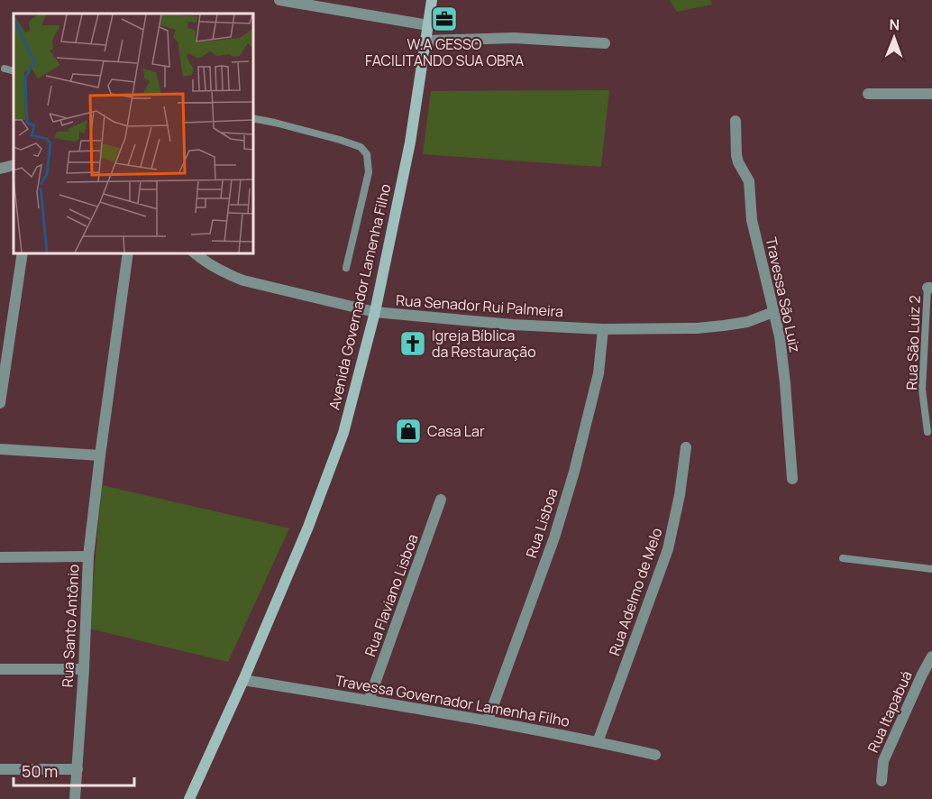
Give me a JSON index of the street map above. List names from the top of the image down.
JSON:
{
  "streets": {
    "street": [
      "Travessa São Luiz",
      "Avenida Governador Lamenha Filho",
      "Rua Senador Rui Palmeira",
      "Rua Lisboa",
      "Rua Adelmo de Melo",
      "Rua Flaviano Lisboa",
      "Rua Santo Antônio",
      "Travessa Governador Lamenha Filho",
      "Rua Itapabuá"
    ],
    "lane": ["Rua São Luiz 2"]
  },
  "crossings": [
    ["Travessa São Luiz", "Rua Senador Rui Palmeira"],
    ["Avenida Governador Lamenha Filho", "Rua Senador Rui Palmeira"],
    ["Avenida Governador Lamenha Filho", "Travessa Governador Lamenha Filho"],
    ["Rua Senador Rui Palmeira", "Rua Lisboa"],
    ["Rua Lisboa", "Travessa Governador Lamenha Filho"],
    ["Rua Adelmo de Melo", "Travessa Governador Lamenha Filho"],
    ["Rua Flaviano Lisboa", "Travessa Governador Lamenha Filho"]
  ],
  "places": {
    "office": ["W.A GESSO FACILITANDO SUA OBRA"],
    "church": ["Igreja Bíblica da Restauração"],
    "shop": ["Casa Lar"]
  },
  "scale_bar": "50 m",
  "north": "top"
}
